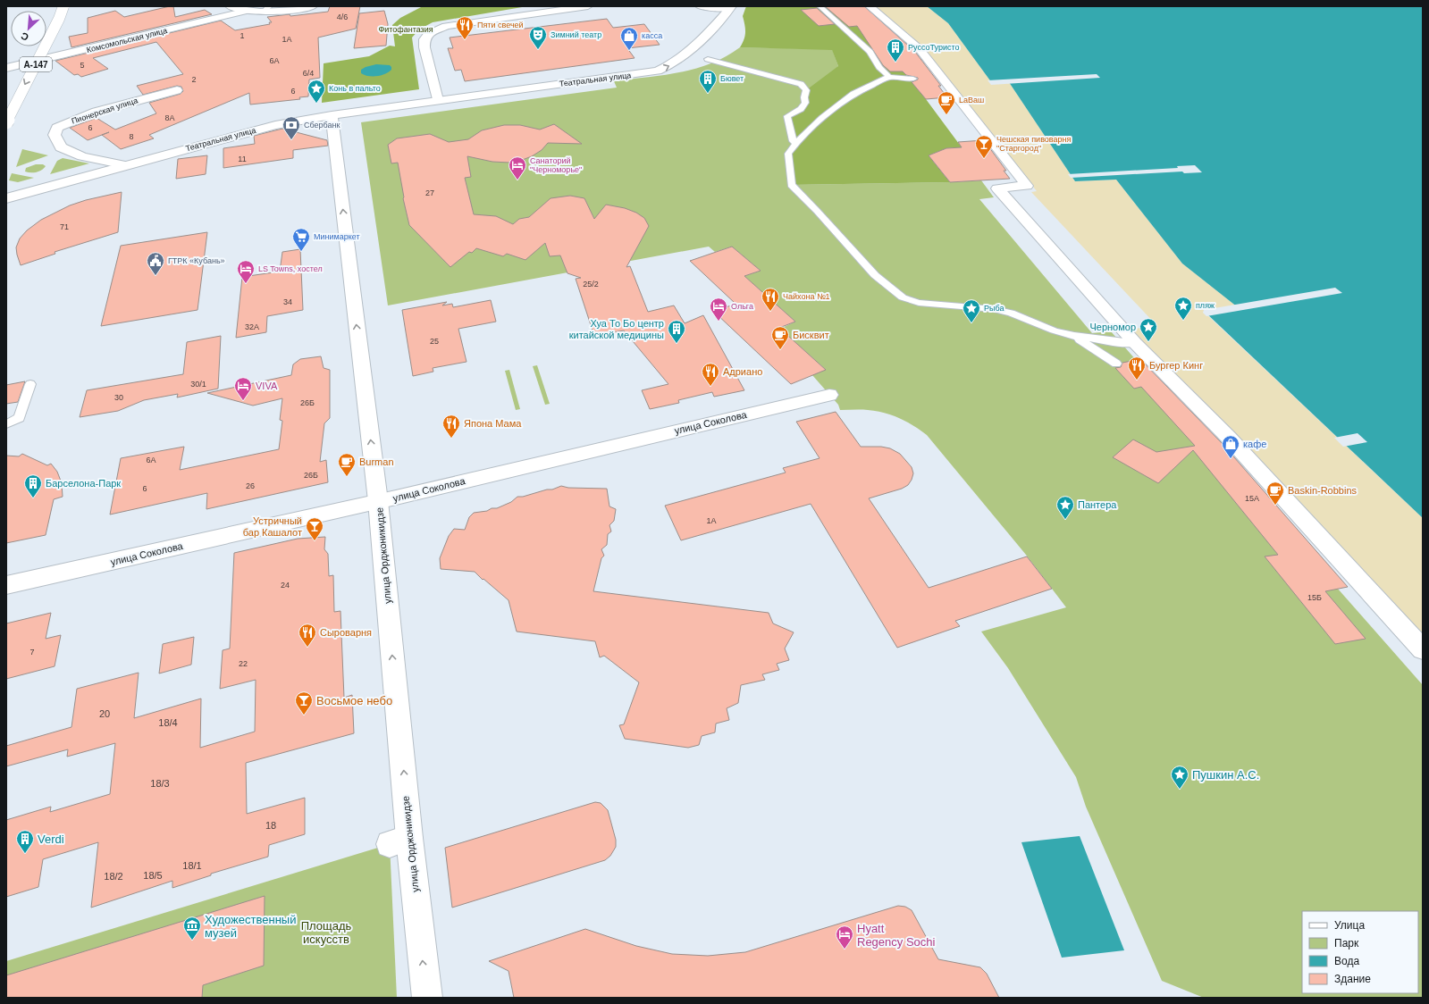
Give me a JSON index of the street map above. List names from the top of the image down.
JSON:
{
  "streets": {
    "street": [
      "Комсомольская улица",
      "А-147",
      "Театральная улица",
      "Пионерская улица",
      "улица Соколова",
      "улица Орджоникидзе"
    ]
  },
  "crossings": [
    ["Театральная улица", "Пионерская улица"],
    ["Театральная улица", "улица Орджоникидзе"],
    ["улица Соколова", "улица Орджоникидзе"]
  ],
  "one_way": ["Театральная улица", "улица Орджоникидзе"],
  "parks": ["Фитофантазия", "Площадь искусств"],
  "places": {
    "restaurant": [
      "Пяти свечей",
      "Чайхона №1",
      "Бургер Кинг",
      "Адриано",
      "Япона Мама",
      "Сыроварня"
    ],
    "theatre": ["Зимний театр"],
    "shop": ["касса", "кафе"],
    "building": [
      "РуссоТуристо",
      "Бювет",
      "Хуа То Бо центр китайской медицины",
      "Барселона-Парк",
      "Verdi"
    ],
    "place": [
      "Конь в пальто",
      "пляж",
      "Рыба",
      "Черномор",
      "Пантера",
      "Пушкин А.С."
    ],
    "cafe": [
      "LaВаш",
      "Бисквит",
      "Burman",
      "Baskin-Robbins"
    ],
    "bank": ["Сбербанк"],
    "bar": ["Чешская пивоварня \"Старгород\"", "Устричный бар Кашалот", "Восьмое небо"],
    "hotel": [
      "Санаторий \"Черноморье\"",
      "LS Towns, хостел",
      "Ольга",
      "VIVA",
      "Hyatt Regency Sochi"
    ],
    "supermarket": ["Минимаркет"],
    "public building": ["ГТРК «Кубань»"],
    "museum": ["Художественный музей"]
  },
  "house_numbers": [
    "4/6",
    "1",
    "1А",
    "6А",
    "5",
    "6/4",
    "2",
    "6",
    "8А",
    "6",
    "8",
    "11",
    "27",
    "71",
    "25/2",
    "34",
    "32А",
    "25",
    "30/1",
    "30",
    "26Б",
    "6А",
    "26Б",
    "26",
    "6",
    "15А",
    "1А",
    "24",
    "15Б",
    "7",
    "22",
    "20",
    "18/4",
    "18/3",
    "18",
    "18/1",
    "18/5",
    "18/2"
  ],
  "legend": [
    "Улица",
    "Парк",
    "Вода",
    "Здание"
  ],
  "north": "bottom left"
}
